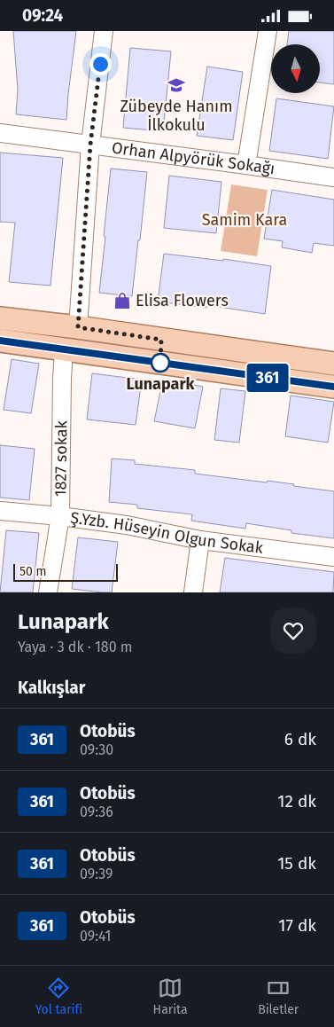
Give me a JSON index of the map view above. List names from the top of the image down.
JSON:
{
  "streets": {
    "street": ["Orhan Alpyörük Sokağı", "1827 sokak", "Ş.Yzb. Hüseyin Olgun Sokak"]
  },
  "crossings": [
    ["1827 sokak", "Ş.Yzb. Hüseyin Olgun Sokak"]
  ],
  "parks": ["Samim Kara"],
  "places": {
    "school or university": ["Zübeyde Hanım İlkokulu"],
    "shop": ["Elisa Flowers"],
    "other": ["Lunapark"]
  },
  "lines": ["bus line 361"],
  "scale_bar": "50 m",
  "north": "bottom",
  "page": {
    "status": "09:24",
    "on_map": "361",
    "scale": "50 m",
    "heading": [
      ["Lunapark", "Yaya · 3 dk · 180 m"],
      "Kalkışlar"
    ],
    "list": [
      {
        "mark": "361",
        "name": "Otobüs",
        "note": "09:30",
        "value": "6 dk"
      },
      {
        "mark": "361",
        "name": "Otobüs",
        "note": "09:36",
        "value": "12 dk"
      },
      {
        "mark": "361",
        "name": "Otobüs",
        "note": "09:39",
        "value": "15 dk"
      },
      {
        "mark": "361",
        "name": "Otobüs",
        "note": "09:41",
        "value": "17 dk"
      }
    ],
    "tabs": ["Yol tarifi", "Harita", "Biletler"]
  }
}
